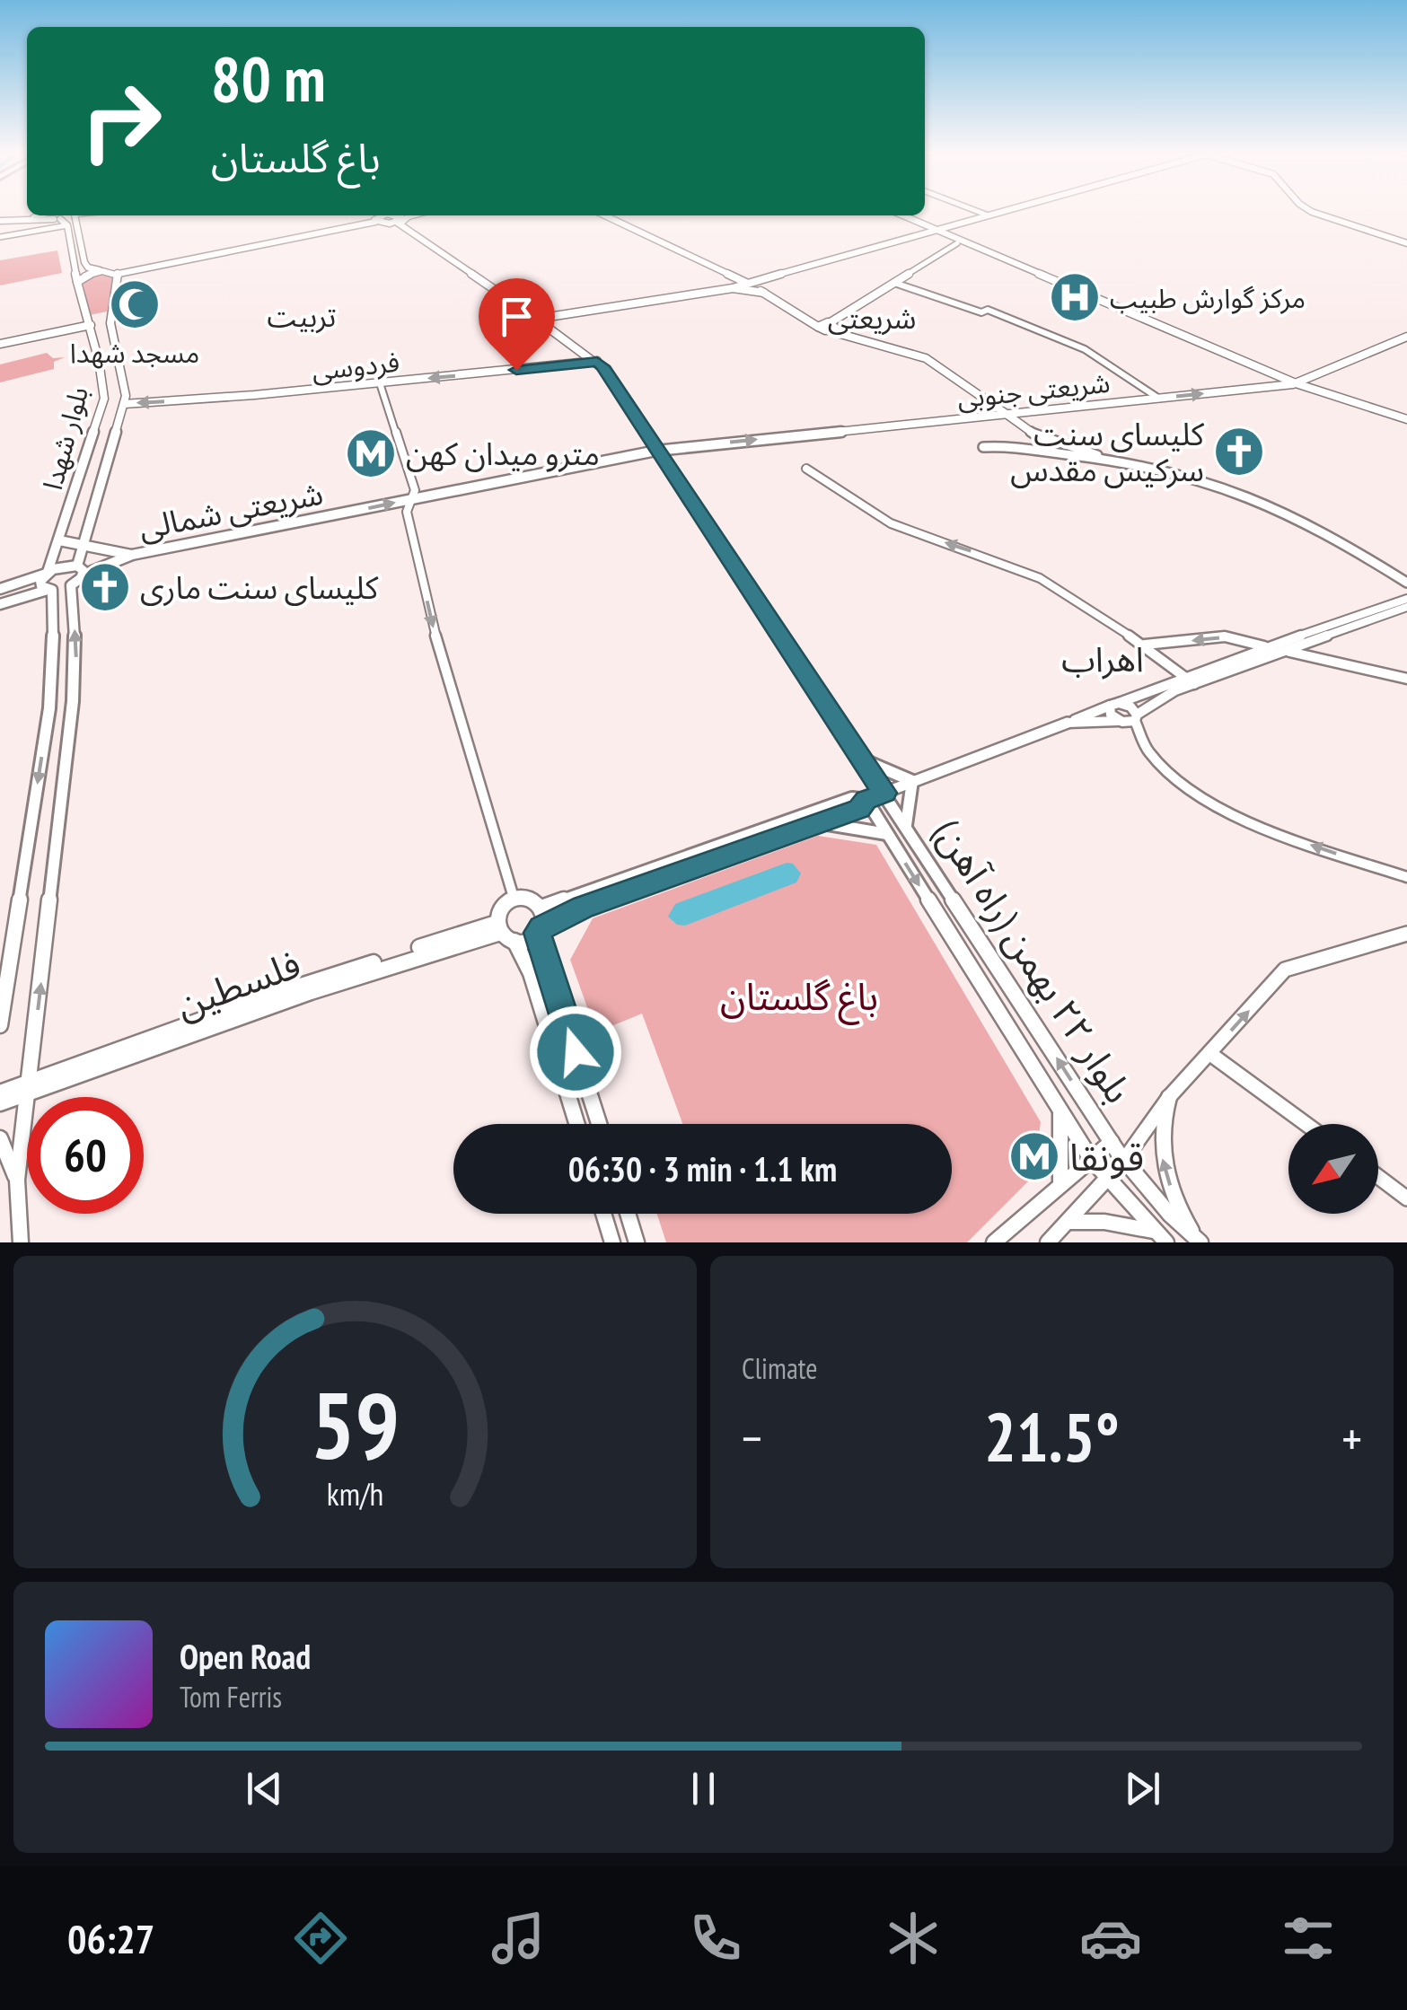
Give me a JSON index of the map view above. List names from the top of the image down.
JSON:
{
  "streets": {
    "main road": [
      "فردوسی",
      "شریعتی جنوبی",
      "بلوار شهدا",
      "شریعتی شمالی",
      "بلوار ۲۲ بهمن (راه آهن)",
      "فلسطین"
    ]
  },
  "crossings": [
    ["فردوسی", "بلوار شهدا"],
    ["فردوسی", "بلوار ۲۲ بهمن (راه آهن)"],
    ["شریعتی جنوبی", "شریعتی شمالی"],
    ["شریعتی جنوبی", "بلوار ۲۲ بهمن (راه آهن)"],
    ["بلوار شهدا", "شریعتی شمالی"],
    ["شریعتی شمالی", "بلوار ۲۲ بهمن (راه آهن)"]
  ],
  "one_way": ["فردوسی", "شریعتی جنوبی", "شریعتی شمالی"],
  "districts": ["تربیت", "شریعتی", "اهراب"],
  "parks": ["باغ گلستان"],
  "places": {
    "hospital": ["مرکز گوارش طبیب"],
    "mosque": ["مسجد شهدا"],
    "church": ["کلیسای سنت سرکیس مقدس", "کلیسای سنت ماری"],
    "metro station": ["مترو میدان کهن", "قونقا"]
  },
  "north": "bottom left",
  "page": {
    "turn": ["80 m", "باغ گلستان"],
    "limit": "60",
    "trip": "06:30 · 3 min · 1.1 km",
    "tile": "Climate",
    "heat": ["−", "21.5°", "+"],
    "song": ["Open Road", "Tom Ferris"],
    "tabs": "06:27",
    "gauge": ["59", "km/h"]
  }
}
